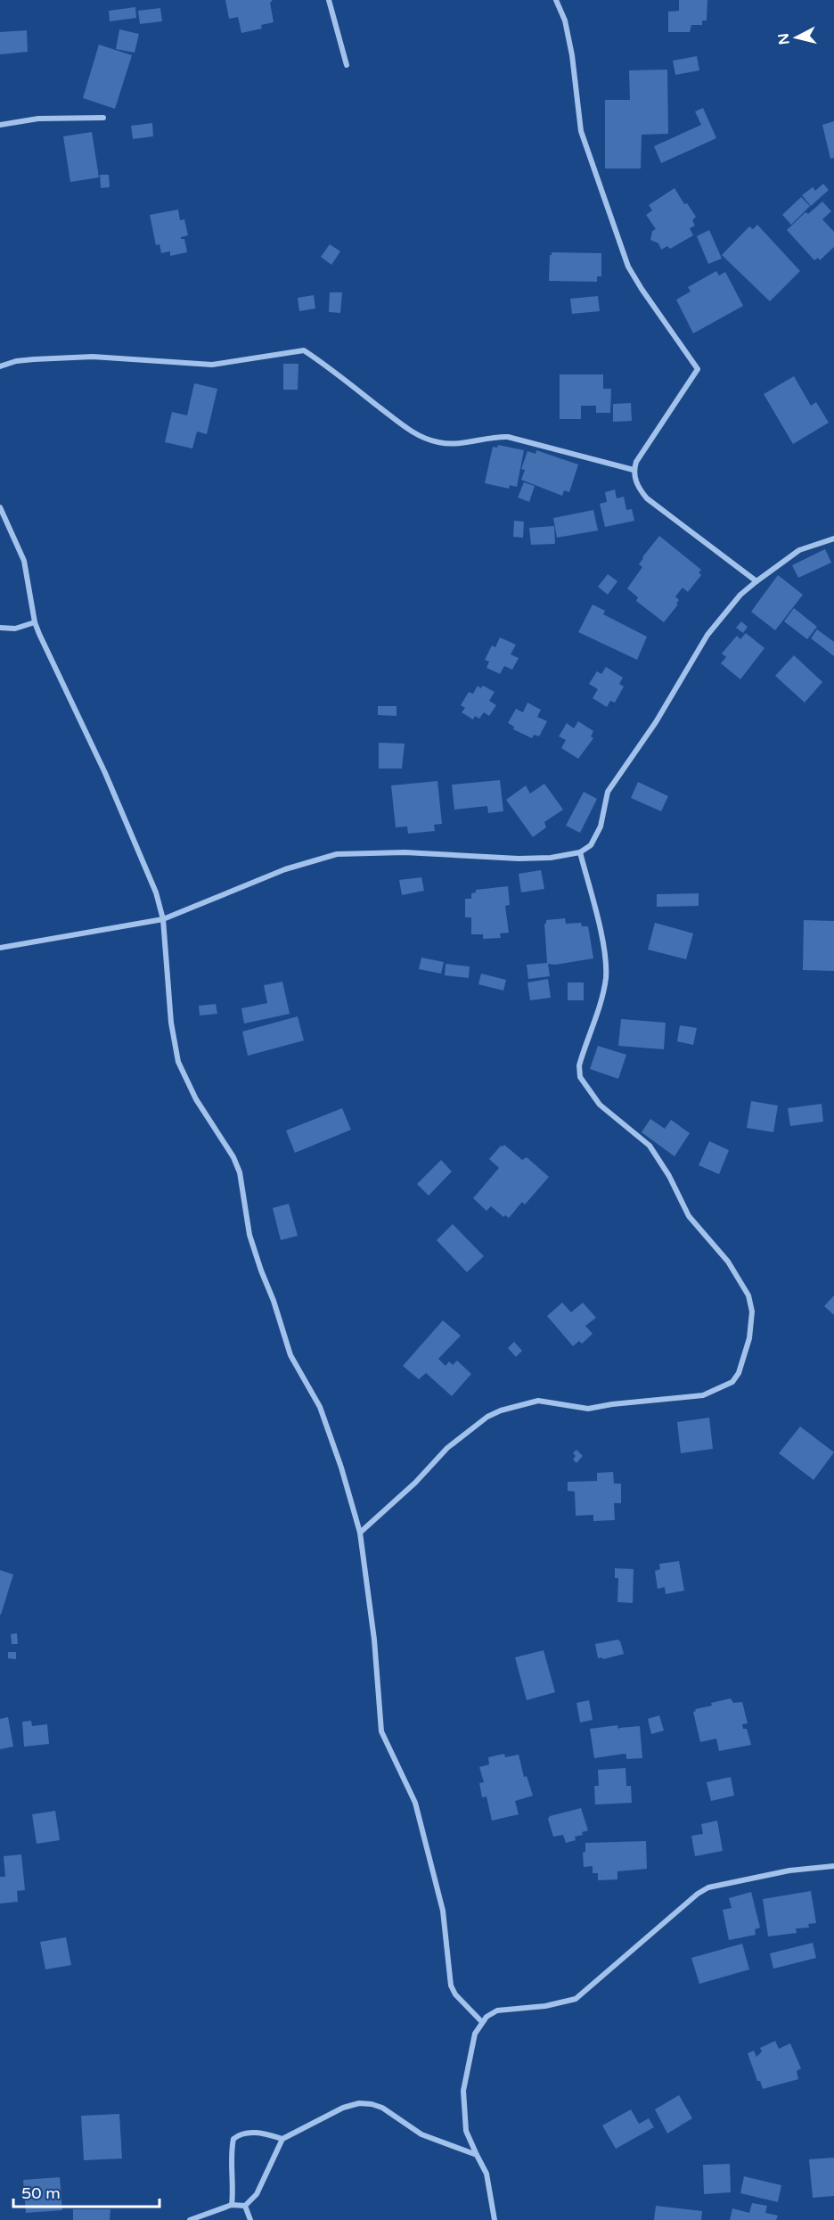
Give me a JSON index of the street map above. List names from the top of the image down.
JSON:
{
  "scale_bar": "50 m",
  "north": "left"
}
